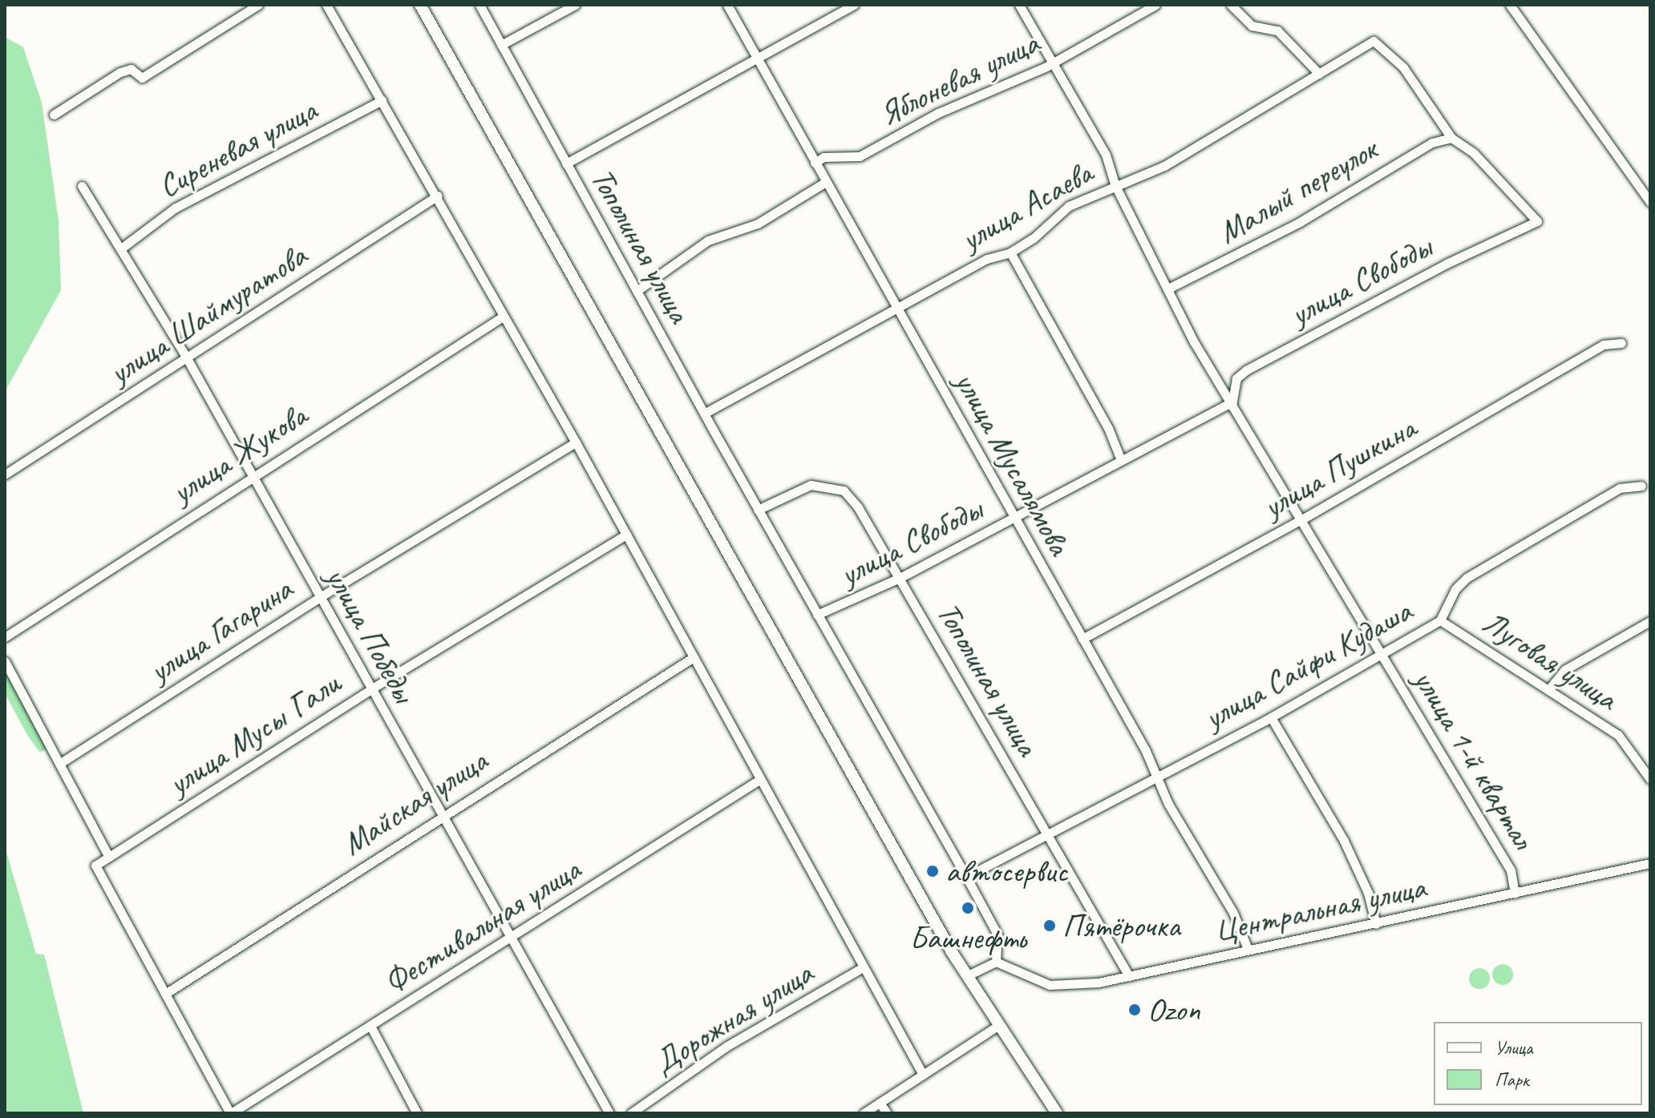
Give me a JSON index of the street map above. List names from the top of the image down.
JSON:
{
  "streets": {
    "street": [
      "Яблоневая улица",
      "Сиреневая улица",
      "Малый переулок",
      "улица Асаева",
      "Тополиная улица",
      "улица Свободы",
      "улица Шаймуратова",
      "улица Жукова",
      "улица Мусалямова",
      "улица Пушкина",
      "улица Гагарина",
      "улица Победы",
      "Луговая улица",
      "улица Сайфи Кудаша",
      "улица Мусы Гали",
      "улица 1-й квартал",
      "Майская улица",
      "Центральная улица",
      "Фестивальная улица",
      "Дорожная улица"
    ]
  },
  "crossings": [
    ["Яблоневая улица", "улица Мусалямова"],
    ["Яблоневая улица", "улица 1-й квартал"],
    ["Сиреневая улица", "улица Победы"],
    ["Малый переулок", "улица Асаева"],
    ["Малый переулок", "улица Свободы"],
    ["Малый переулок", "улица 1-й квартал"],
    ["улица Асаева", "Тополиная улица"],
    ["улица Асаева", "улица Свободы"],
    ["улица Асаева", "улица Мусалямова"],
    ["улица Асаева", "улица 1-й квартал"],
    ["Тополиная улица", "улица Свободы"],
    ["Тополиная улица", "улица Сайфи Кудаша"],
    ["Тополиная улица", "Центральная улица"],
    ["улица Свободы", "улица Мусалямова"],
    ["улица Свободы", "улица 1-й квартал"],
    ["улица Шаймуратова", "улица Победы"],
    ["улица Жукова", "улица Победы"],
    ["улица Мусалямова", "улица Пушкина"],
    ["улица Мусалямова", "улица Сайфи Кудаша"],
    ["улица Мусалямова", "Центральная улица"],
    ["улица Пушкина", "улица 1-й квартал"],
    ["улица Гагарина", "улица Победы"],
    ["улица Победы", "улица Мусы Гали"],
    ["улица Победы", "Майская улица"],
    ["улица Победы", "Фестивальная улица"],
    ["Луговая улица", "улица Сайфи Кудаша"],
    ["улица Сайфи Кудаша", "улица 1-й квартал"],
    ["улица 1-й квартал", "Центральная улица"]
  ],
  "places": [
    "автосервис",
    "Башнефть",
    "Пятёрочка",
    "Ozon"
  ],
  "legend": ["Улица", "Парк"]
}
